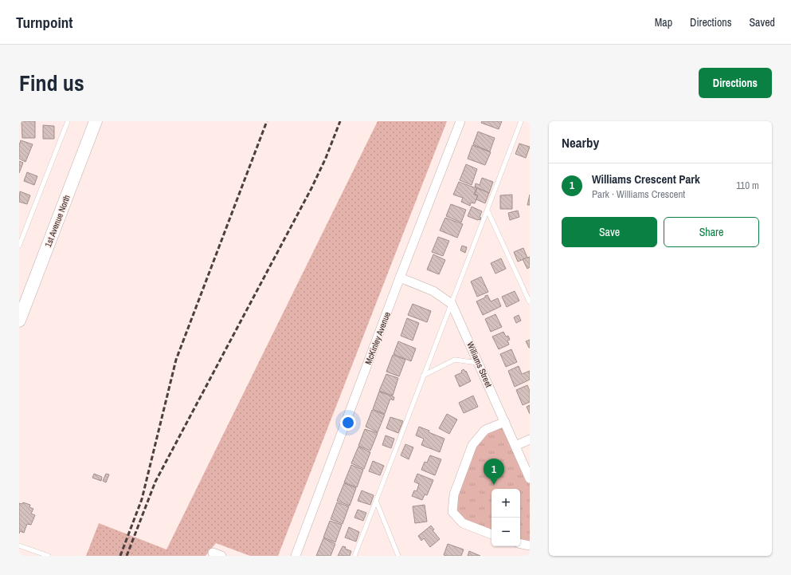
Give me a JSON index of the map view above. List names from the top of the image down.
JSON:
{
  "streets": {
    "main road": ["1st Avenue North"],
    "street": ["McKinley Avenue", "Williams Street"]
  },
  "page": {
    "header": "Turnpoint",
    "nav": ["Map", "Directions", "Saved"],
    "title": "Find us",
    "buttons": [
      "Directions",
      ["Save", "Share"]
    ],
    "heading": "Nearby",
    "list": [
      {
        "mark": "1",
        "name": "Williams Crescent Park",
        "note": "Park · Williams Crescent",
        "value": "110 m"
      }
    ],
    "pins": "1",
    "map_buttons": ["+", "−"]
  }
}
